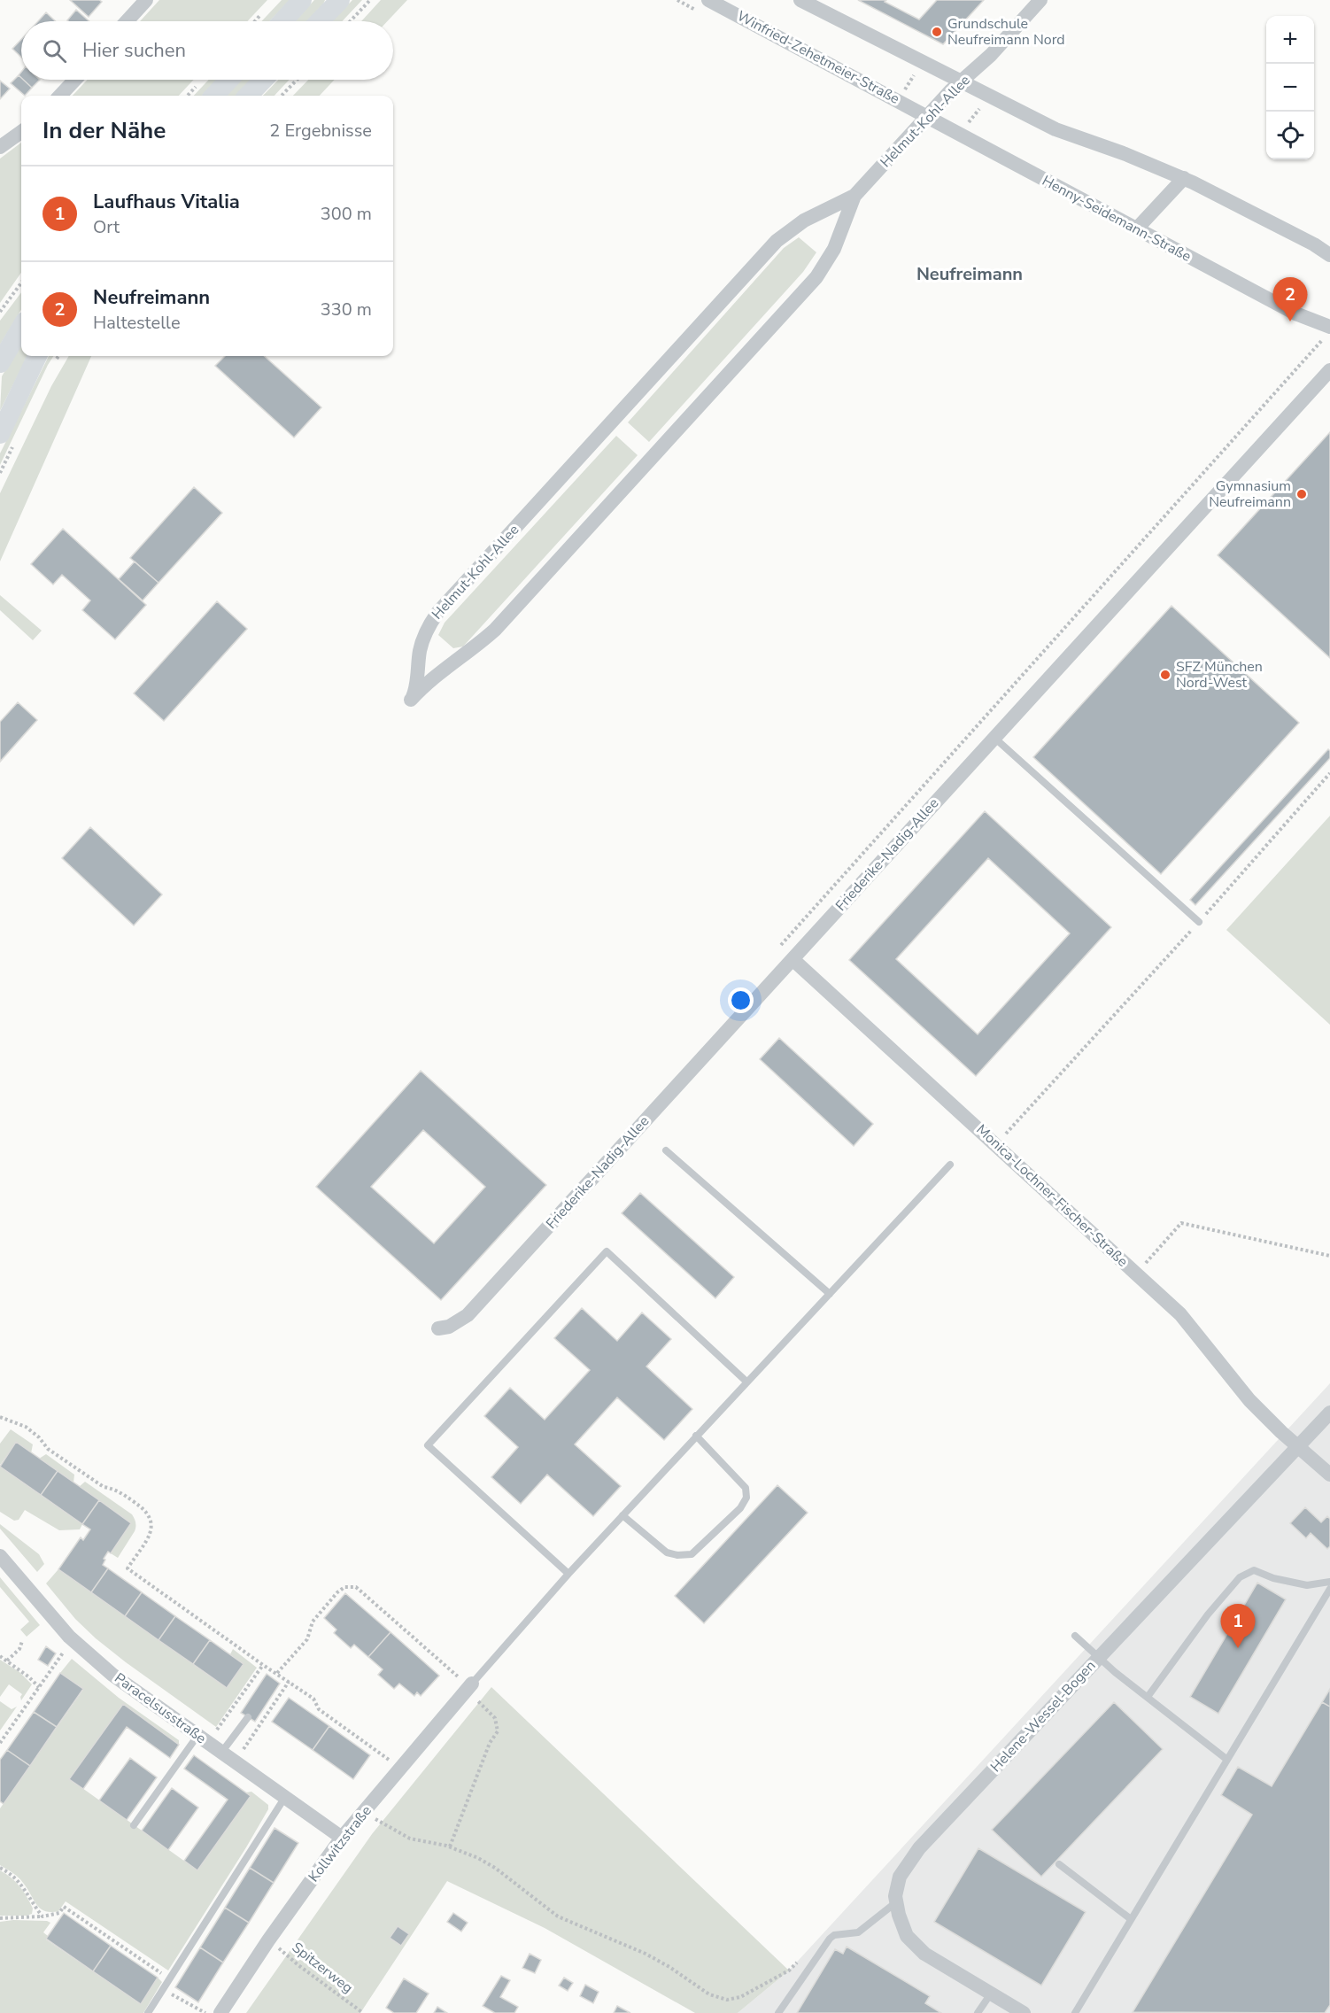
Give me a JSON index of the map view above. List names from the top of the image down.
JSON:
{
  "streets": {
    "street": [
      "Winfried-Zehetmeier-Straße",
      "Helmut-Kohl-Allee",
      "Henny-Seidemann-Straße",
      "Friederike-Nadig-Allee",
      "Monica-Lochner-Fischer-Straße",
      "Paracelsusstraße",
      "Helene-Wessel-Bogen",
      "Kollwitzstraße"
    ],
    "path": ["Spitzerweg"]
  },
  "crossings": [
    ["Winfried-Zehetmeier-Straße", "Helmut-Kohl-Allee"],
    ["Winfried-Zehetmeier-Straße", "Henny-Seidemann-Straße"],
    ["Helmut-Kohl-Allee", "Henny-Seidemann-Straße"],
    ["Friederike-Nadig-Allee", "Monica-Lochner-Fischer-Straße"],
    ["Monica-Lochner-Fischer-Straße", "Helene-Wessel-Bogen"],
    ["Paracelsusstraße", "Kollwitzstraße"],
    ["Kollwitzstraße", "Spitzerweg"]
  ],
  "districts": ["Neufreimann"],
  "places": ["Grundschule Neufreimann Nord", "Gymnasium Neufreimann", "SFZ München Nord-West"],
  "page": {
    "map_buttons": ["+", "−"],
    "search": "Hier suchen",
    "heading": ["In der Nähe", "2 Ergebnisse"],
    "list": [
      {
        "mark": "1",
        "name": "Laufhaus Vitalia",
        "note": "Ort",
        "value": "300 m"
      },
      {
        "mark": "2",
        "name": "Neufreimann",
        "note": "Haltestelle",
        "value": "330 m"
      }
    ],
    "pins": ["2", "1"]
  }
}
